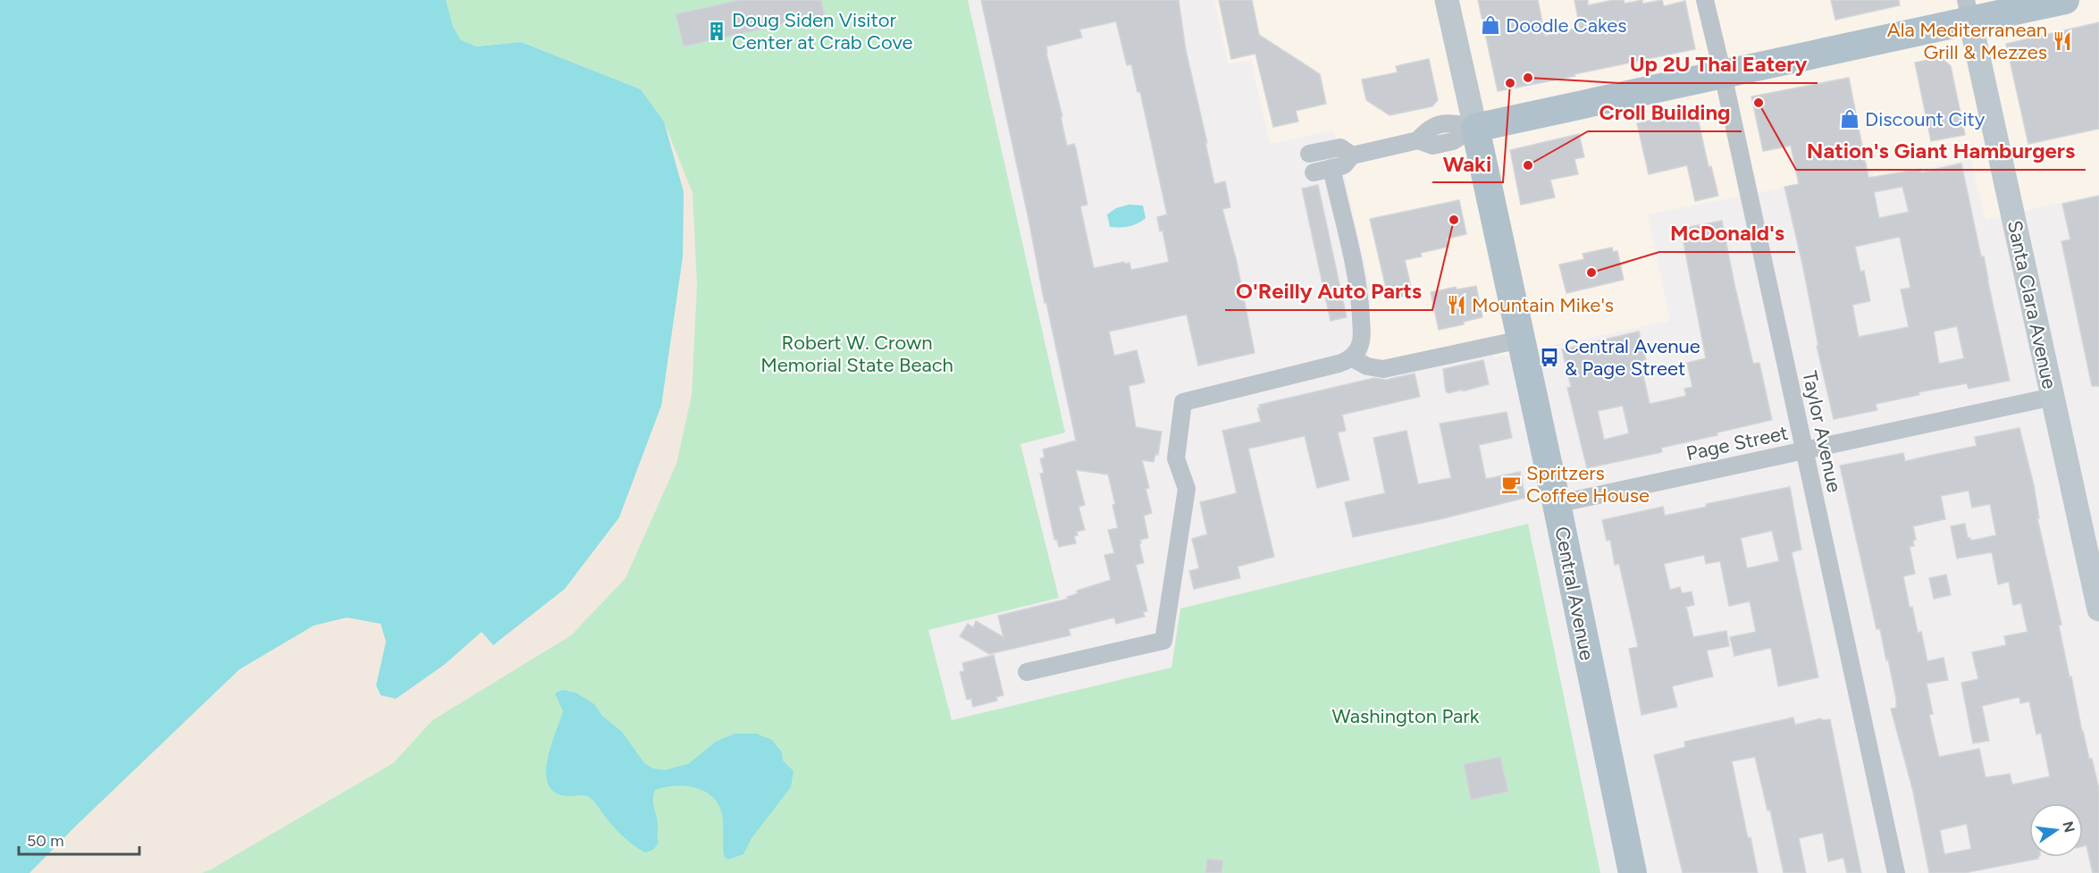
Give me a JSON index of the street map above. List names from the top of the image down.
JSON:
{
  "streets": {
    "main road": ["Central Avenue"],
    "street": ["Santa Clara Avenue", "Taylor Avenue", "Page Street"]
  },
  "crossings": [
    ["Santa Clara Avenue", "Page Street"],
    ["Taylor Avenue", "Page Street"],
    ["Page Street", "Central Avenue"]
  ],
  "parks": ["Robert W. Crown Memorial State Beach", "Washington Park"],
  "places": {
    "shop": ["Doodle Cakes", "Discount City"],
    "building": ["Doug Siden Visitor Center at Crab Cove"],
    "restaurant": ["Ala Mediterranean Grill & Mezzes", "Mountain Mike's"],
    "other": [
      "Up 2U Thai Eatery",
      "Waki",
      "Nation's Giant Hamburgers",
      "Croll Building",
      "O'Reilly Auto Parts",
      "McDonald's"
    ],
    "bus stop": ["Central Avenue & Page Street"],
    "cafe": ["Spritzers Coffee House"]
  },
  "scale_bar": "50 m",
  "north": "right"
}
